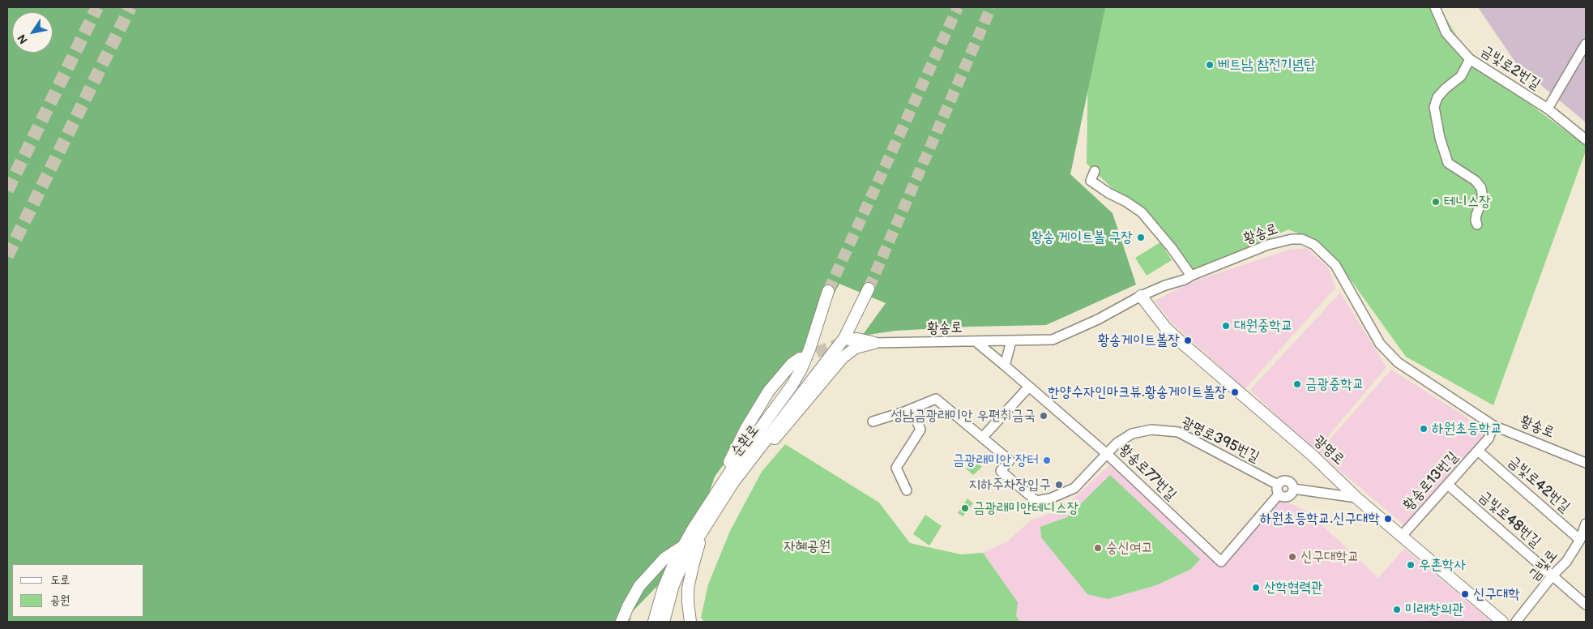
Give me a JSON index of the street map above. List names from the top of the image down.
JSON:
{
  "streets": {
    "main road": ["순환로", "광명로"],
    "street": [
      "금빛로2번길",
      "황송로",
      "광명로395번길",
      "황송로77번길",
      "황송로13번길",
      "금빛로42번길",
      "금빛로48번길",
      "금빛로"
    ]
  },
  "crossings": [
    ["황송로", "광명로"],
    ["황송로", "황송로77번길"],
    ["황송로", "황송로13번길"],
    ["광명로395번길", "황송로77번길"],
    ["광명로", "황송로13번길"],
    ["황송로13번길", "금빛로42번길"],
    ["황송로13번길", "금빛로48번길"],
    ["금빛로42번길", "금빛로"],
    ["금빛로48번길", "금빛로"]
  ],
  "parks": ["자혜공원"],
  "places": [
    "베트남 참전기념탑",
    "테니스장",
    "황송 게이트볼 구장",
    "대원중학교",
    "황송게이트볼장",
    "금광중학교",
    "한양수자인마크뷰.황송게이트볼장",
    "성남금광래미안 우편취금국",
    "하원초등학교",
    "금광래미안 장터",
    "지하주차장입구",
    "금광래미안테니스장",
    "하원초등학교.신구대학",
    "숭신여고",
    "신구대학교",
    "우촌학사",
    "산학협력관",
    "신구대학",
    "미래창의관"
  ],
  "legend": ["도로", "공원"],
  "north": "bottom left"
}
